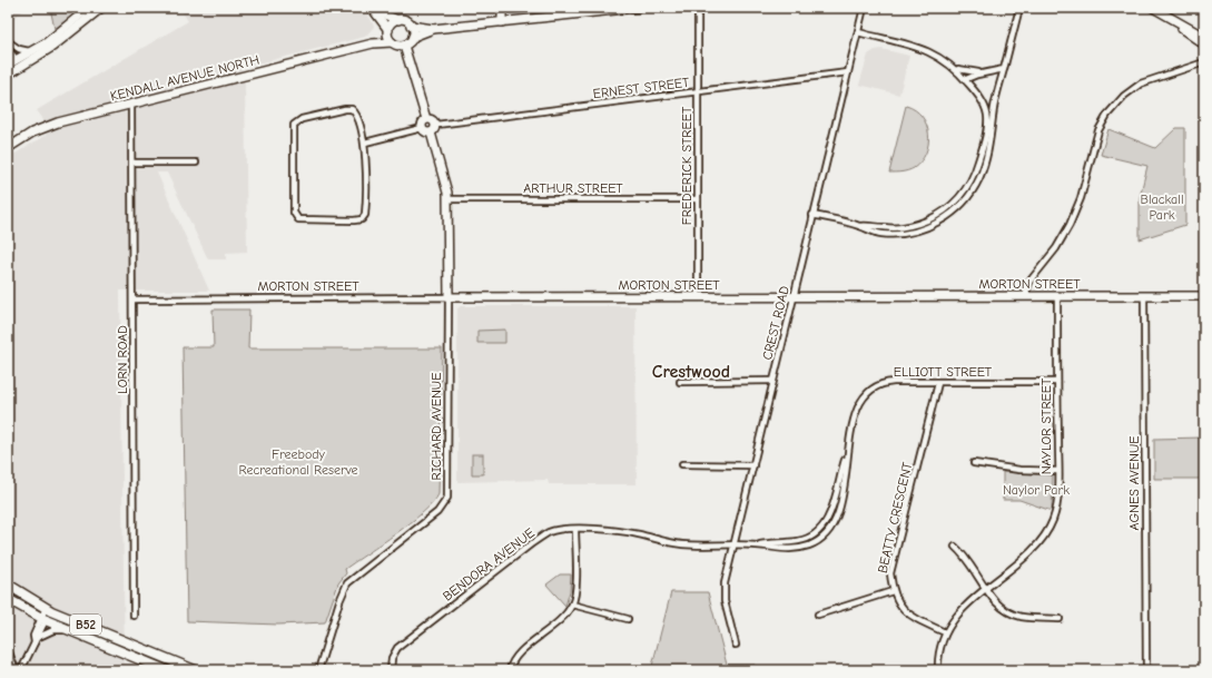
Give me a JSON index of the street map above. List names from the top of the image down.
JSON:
{
  "streets": {
    "highway": ["B52"],
    "street": [
      "KENDALL AVENUE NORTH",
      "ERNEST STREET",
      "FREDERICK STREET",
      "ARTHUR STREET",
      "MORTON STREET",
      "CREST ROAD",
      "LORN ROAD",
      "ELLIOTT STREET",
      "RICHARD AVENUE",
      "NAYLOR STREET",
      "AGNES AVENUE",
      "BEATTY CRESCENT",
      "BENDORA AVENUE"
    ]
  },
  "crossings": [
    ["KENDALL AVENUE NORTH", "LORN ROAD"],
    ["ERNEST STREET", "FREDERICK STREET"],
    ["ERNEST STREET", "CREST ROAD"],
    ["ERNEST STREET", "RICHARD AVENUE"],
    ["FREDERICK STREET", "ARTHUR STREET"],
    ["FREDERICK STREET", "MORTON STREET"],
    ["ARTHUR STREET", "RICHARD AVENUE"],
    ["MORTON STREET", "CREST ROAD"],
    ["MORTON STREET", "LORN ROAD"],
    ["MORTON STREET", "RICHARD AVENUE"],
    ["MORTON STREET", "NAYLOR STREET"],
    ["MORTON STREET", "AGNES AVENUE"],
    ["CREST ROAD", "ELLIOTT STREET"],
    ["CREST ROAD", "BENDORA AVENUE"],
    ["ELLIOTT STREET", "NAYLOR STREET"],
    ["ELLIOTT STREET", "BEATTY CRESCENT"],
    ["ELLIOTT STREET", "BENDORA AVENUE"],
    ["NAYLOR STREET", "BEATTY CRESCENT"]
  ],
  "districts": ["Crestwood"],
  "parks": ["Blackall Park", "Freebody Recreational Reserve", "Naylor Park"]
}
